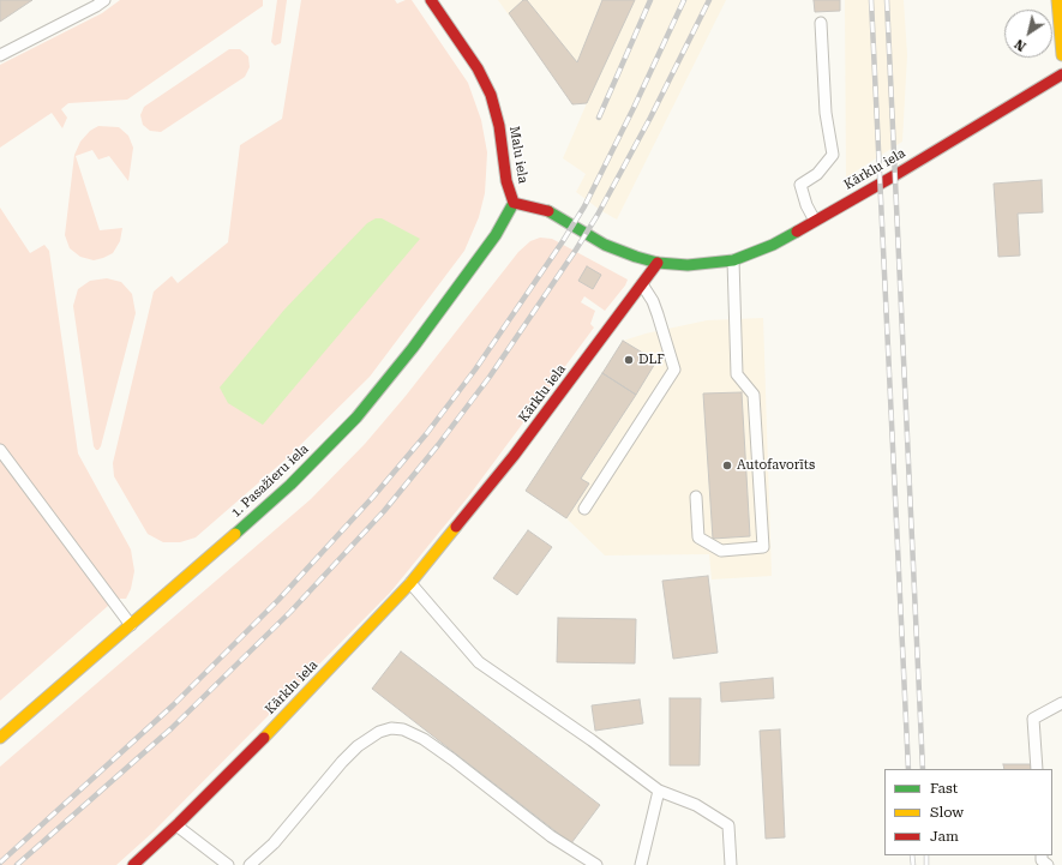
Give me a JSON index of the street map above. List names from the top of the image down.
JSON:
{
  "streets": {
    "street": ["Malu iela", "Kārklu iela", "1. Pasažieru iela"]
  },
  "crossings": [
    ["Malu iela", "Kārklu iela"],
    ["Malu iela", "1. Pasažieru iela"]
  ],
  "places": ["DLF", "Autofavorīts"],
  "legend": ["Fast", "Slow", "Jam"],
  "north": "bottom left"
}
